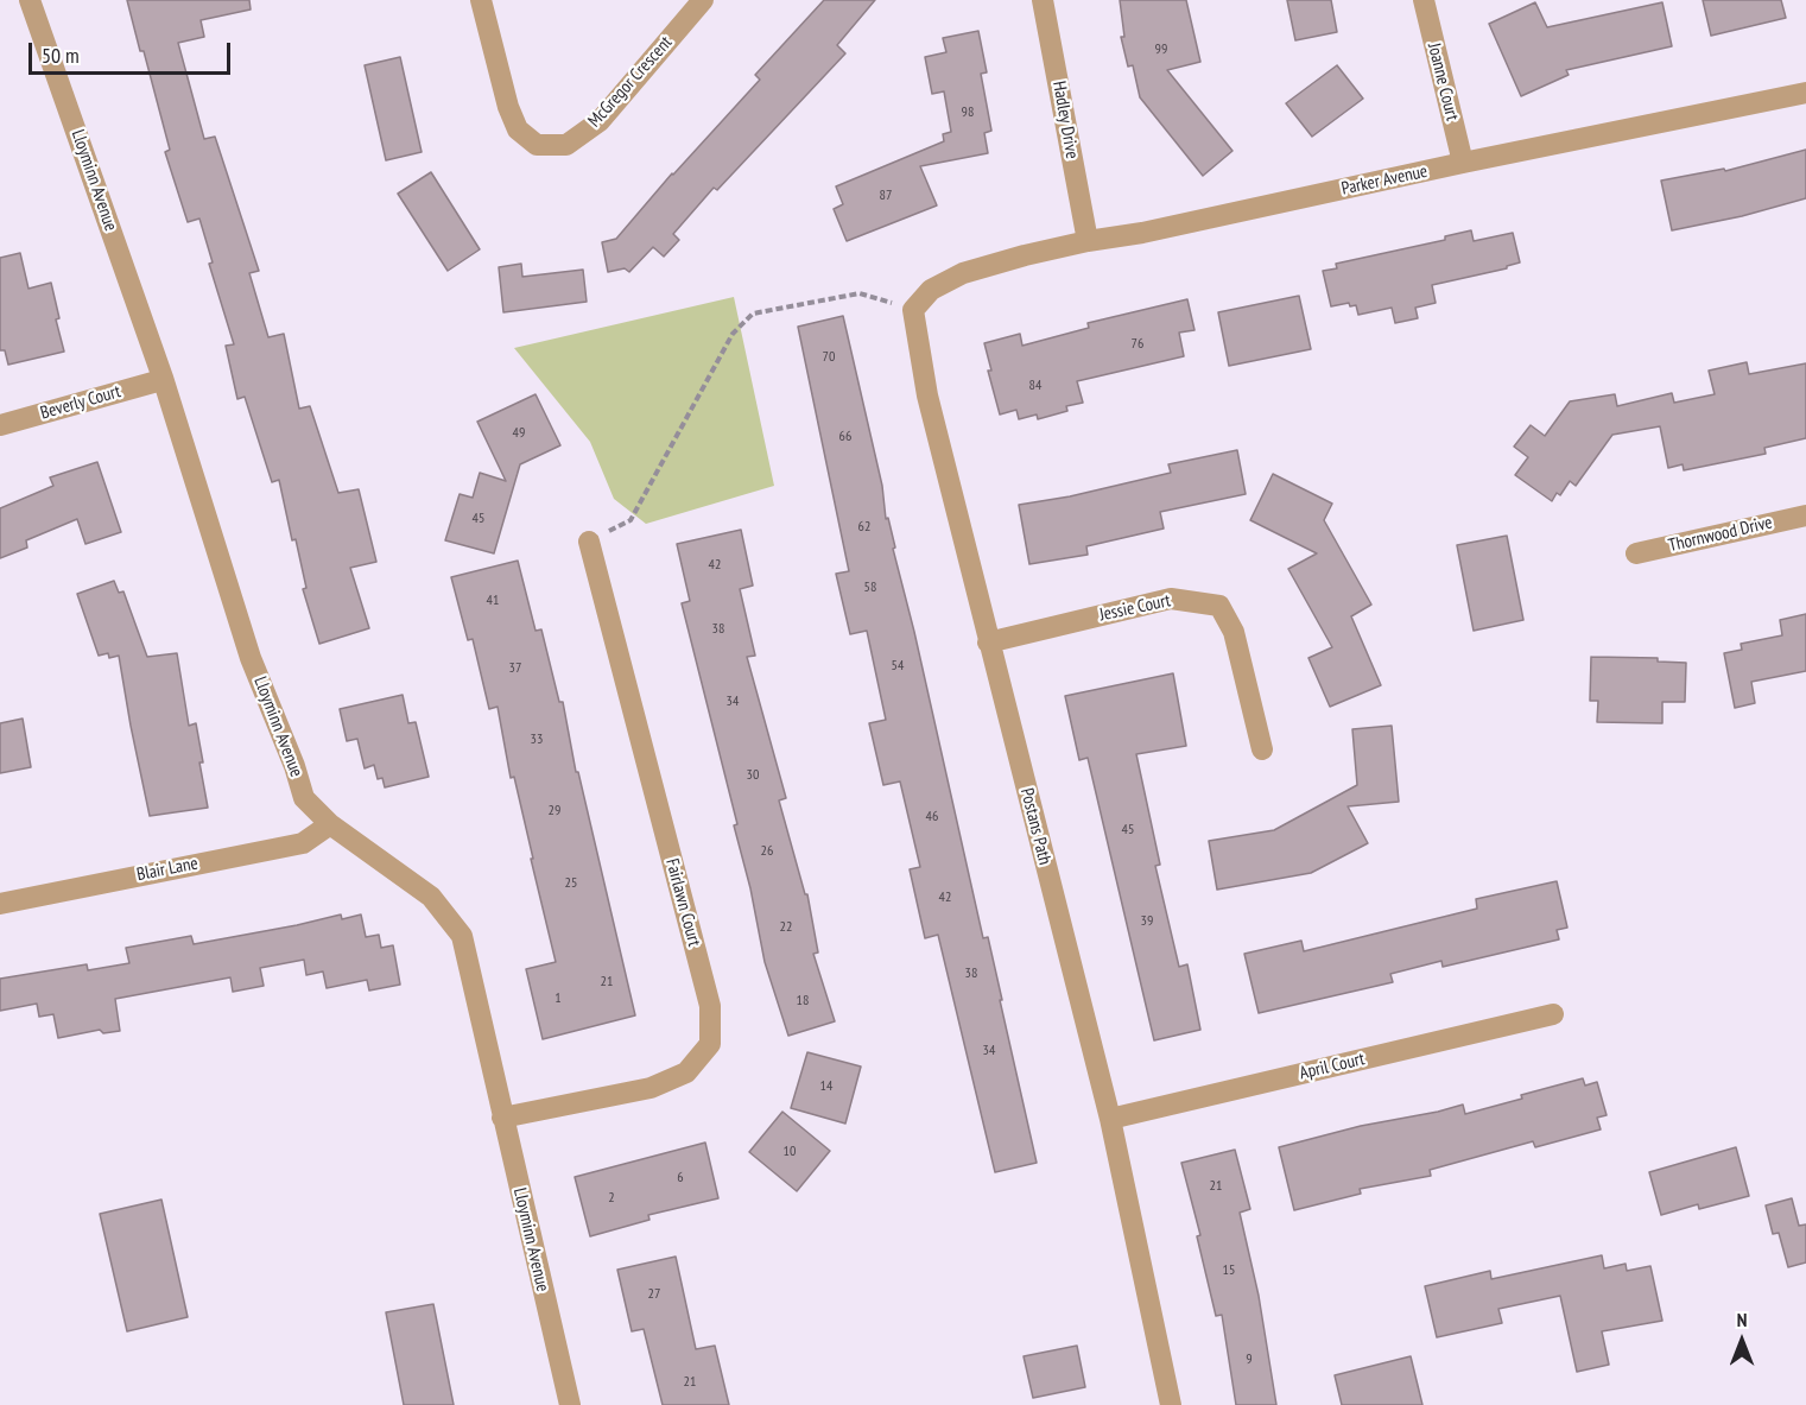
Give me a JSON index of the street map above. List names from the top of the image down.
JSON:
{
  "streets": {
    "street": [
      "McGregor Crescent",
      "Joanne Court",
      "Hadley Drive",
      "Lloyminn Avenue",
      "Parker Avenue",
      "Beverly Court",
      "Thornwood Drive",
      "Jessie Court",
      "Postans Path",
      "Blair Lane",
      "Fairlawn Court",
      "April Court"
    ]
  },
  "crossings": [
    ["Joanne Court", "Parker Avenue"],
    ["Hadley Drive", "Parker Avenue"],
    ["Lloyminn Avenue", "Beverly Court"],
    ["Lloyminn Avenue", "Blair Lane"],
    ["Lloyminn Avenue", "Fairlawn Court"],
    ["Parker Avenue", "Postans Path"],
    ["Jessie Court", "Postans Path"],
    ["Postans Path", "April Court"]
  ],
  "house_numbers": [
    "99",
    "98",
    "87",
    "76",
    "70",
    "84",
    "49",
    "66",
    "45",
    "62",
    "42",
    "58",
    "41",
    "38",
    "54",
    "37",
    "34",
    "33",
    "30",
    "29",
    "46",
    "45",
    "26",
    "25",
    "42",
    "39",
    "22",
    "38",
    "21",
    "1",
    "18",
    "34",
    "14",
    "10",
    "6",
    "21",
    "2",
    "15",
    "27",
    "9",
    "21"
  ],
  "scale_bar": "50 m",
  "north": "top"
}
